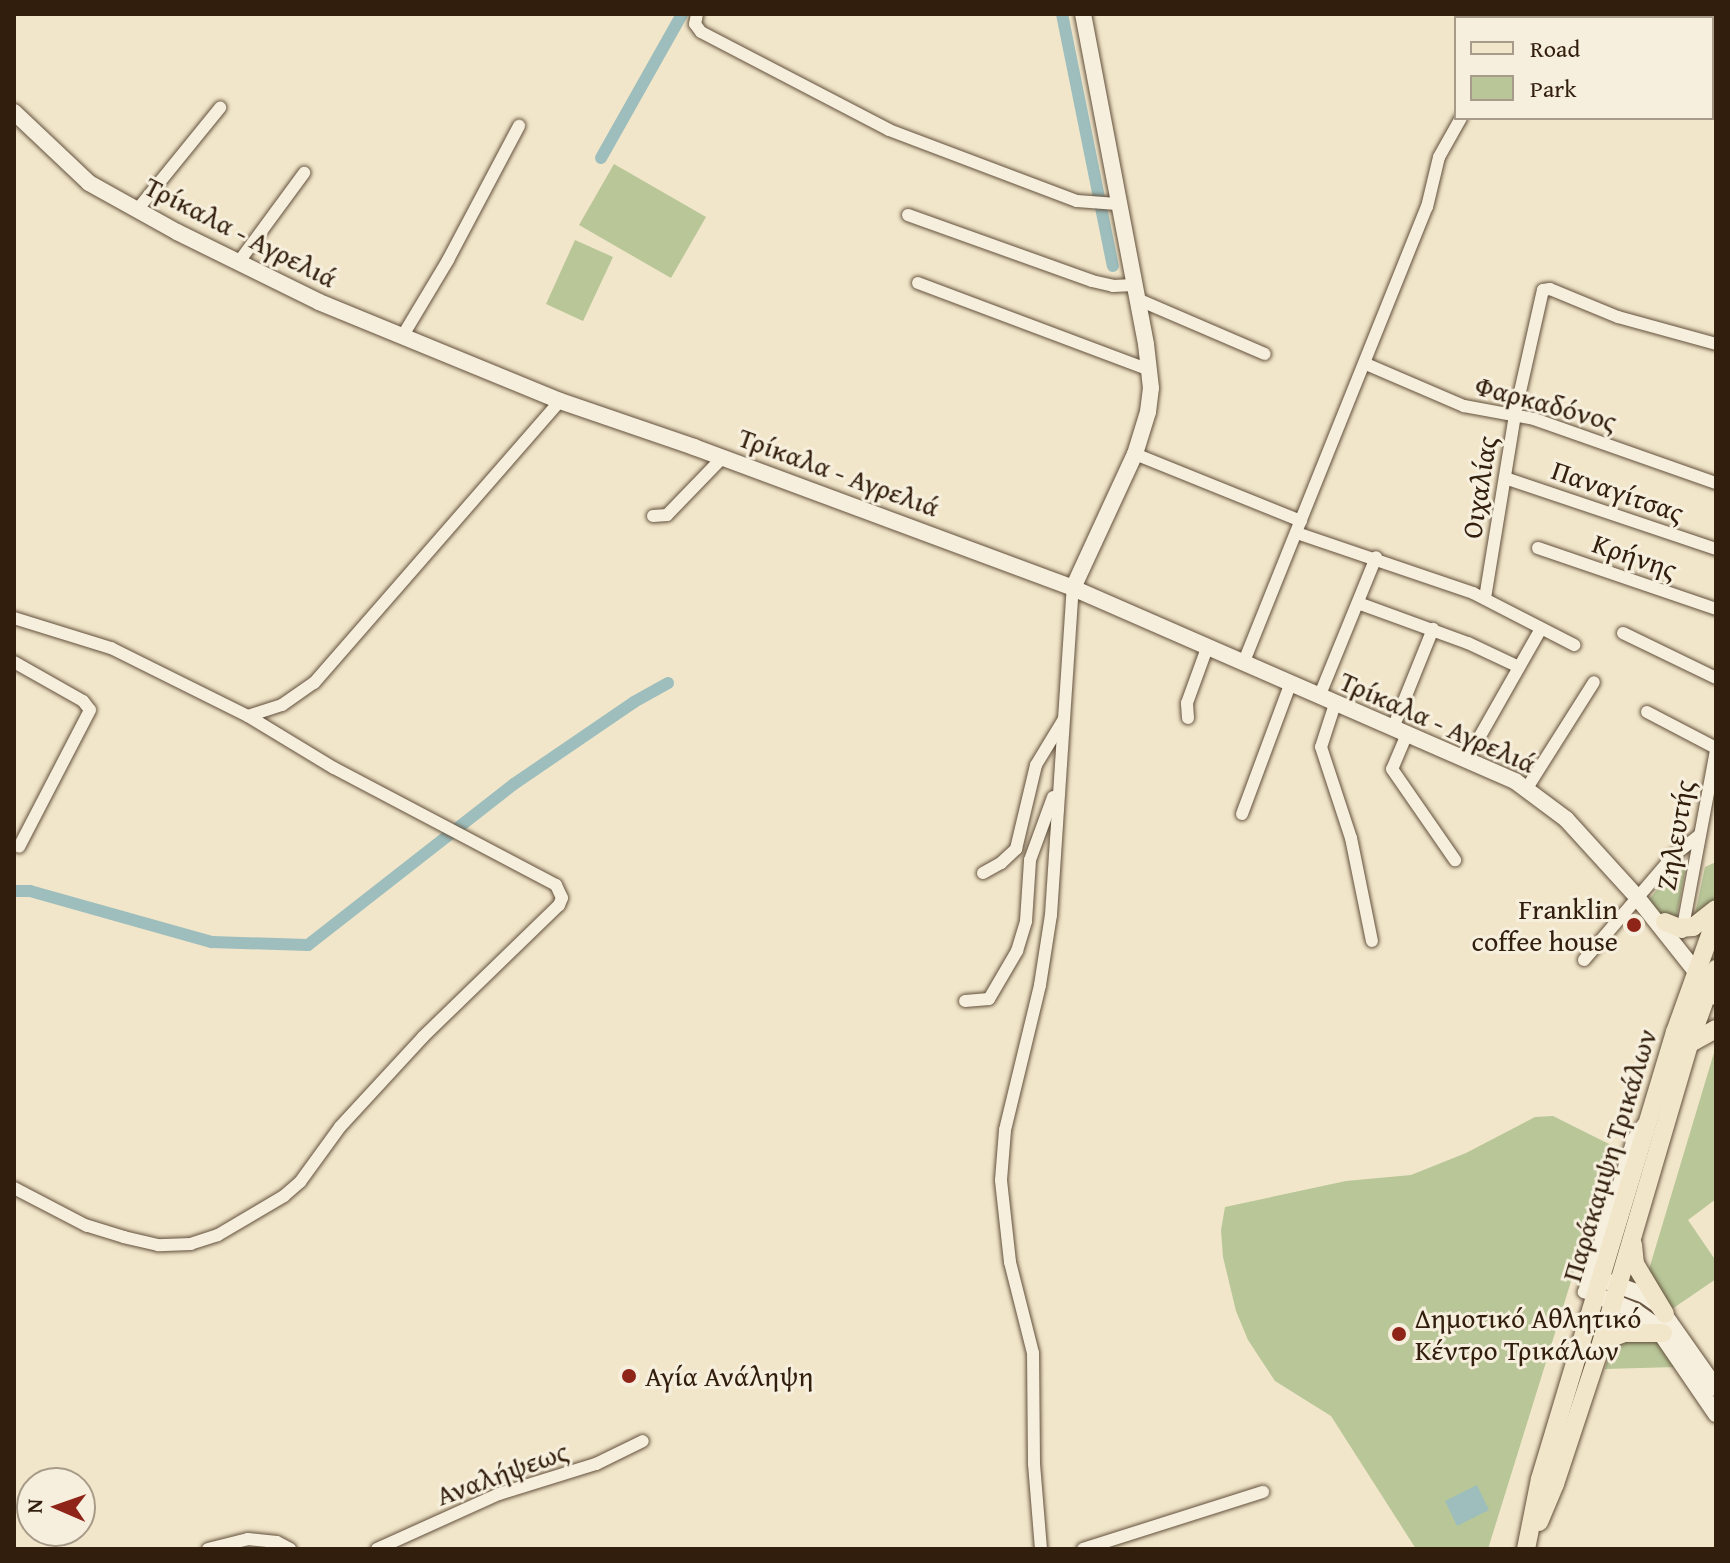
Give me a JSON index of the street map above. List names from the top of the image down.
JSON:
{
  "streets": {
    "main road": ["Τρίκαλα - Αγρελιά", "Παράκαμψη Τρικάλων"],
    "street": [
      "Φαρκαδόνος",
      "Οιχαλίας",
      "Παναγίτσας",
      "Κρήνης",
      "Ζηλευτής",
      "Αναλήψεως"
    ]
  },
  "crossings": [
    ["Τρίκαλα - Αγρελιά", "Ζηλευτής"],
    ["Τρίκαλα - Αγρελιά", "Παράκαμψη Τρικάλων"],
    ["Φαρκαδόνος", "Οιχαλίας"],
    ["Οιχαλίας", "Παναγίτσας"]
  ],
  "places": ["Franklin coffee house", "Δημοτικό Αθλητικό Κέντρο Τρικάλων", "Αγία Ανάληψη"],
  "legend": ["Road", "Park"],
  "north": "left"
}
